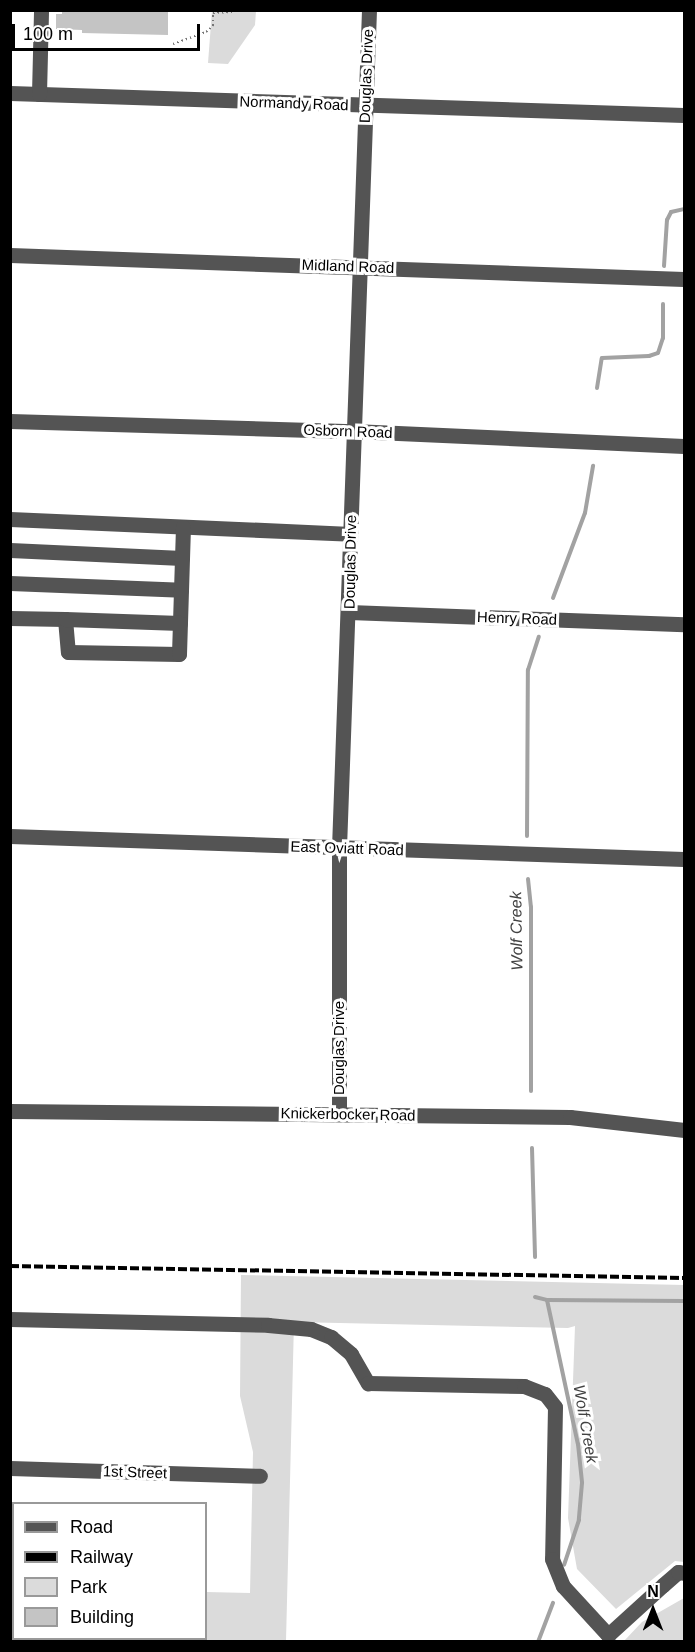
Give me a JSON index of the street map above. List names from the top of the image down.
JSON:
{
  "streets": {
    "street": [
      "Douglas Drive",
      "Normandy Road",
      "Midland Road",
      "Osborn Road",
      "Henry Road",
      "East Oviatt Road",
      "Knickerbocker Road",
      "1st Street"
    ]
  },
  "crossings": [
    ["Douglas Drive", "Normandy Road"],
    ["Douglas Drive", "Midland Road"],
    ["Douglas Drive", "Osborn Road"],
    ["Douglas Drive", "Henry Road"],
    ["Douglas Drive", "East Oviatt Road"],
    ["Douglas Drive", "Knickerbocker Road"]
  ],
  "water": ["Wolf Creek"],
  "legend": [
    "Road",
    "Railway",
    "Park",
    "Building"
  ],
  "scale_bar": "100 m",
  "north": "top"
}
